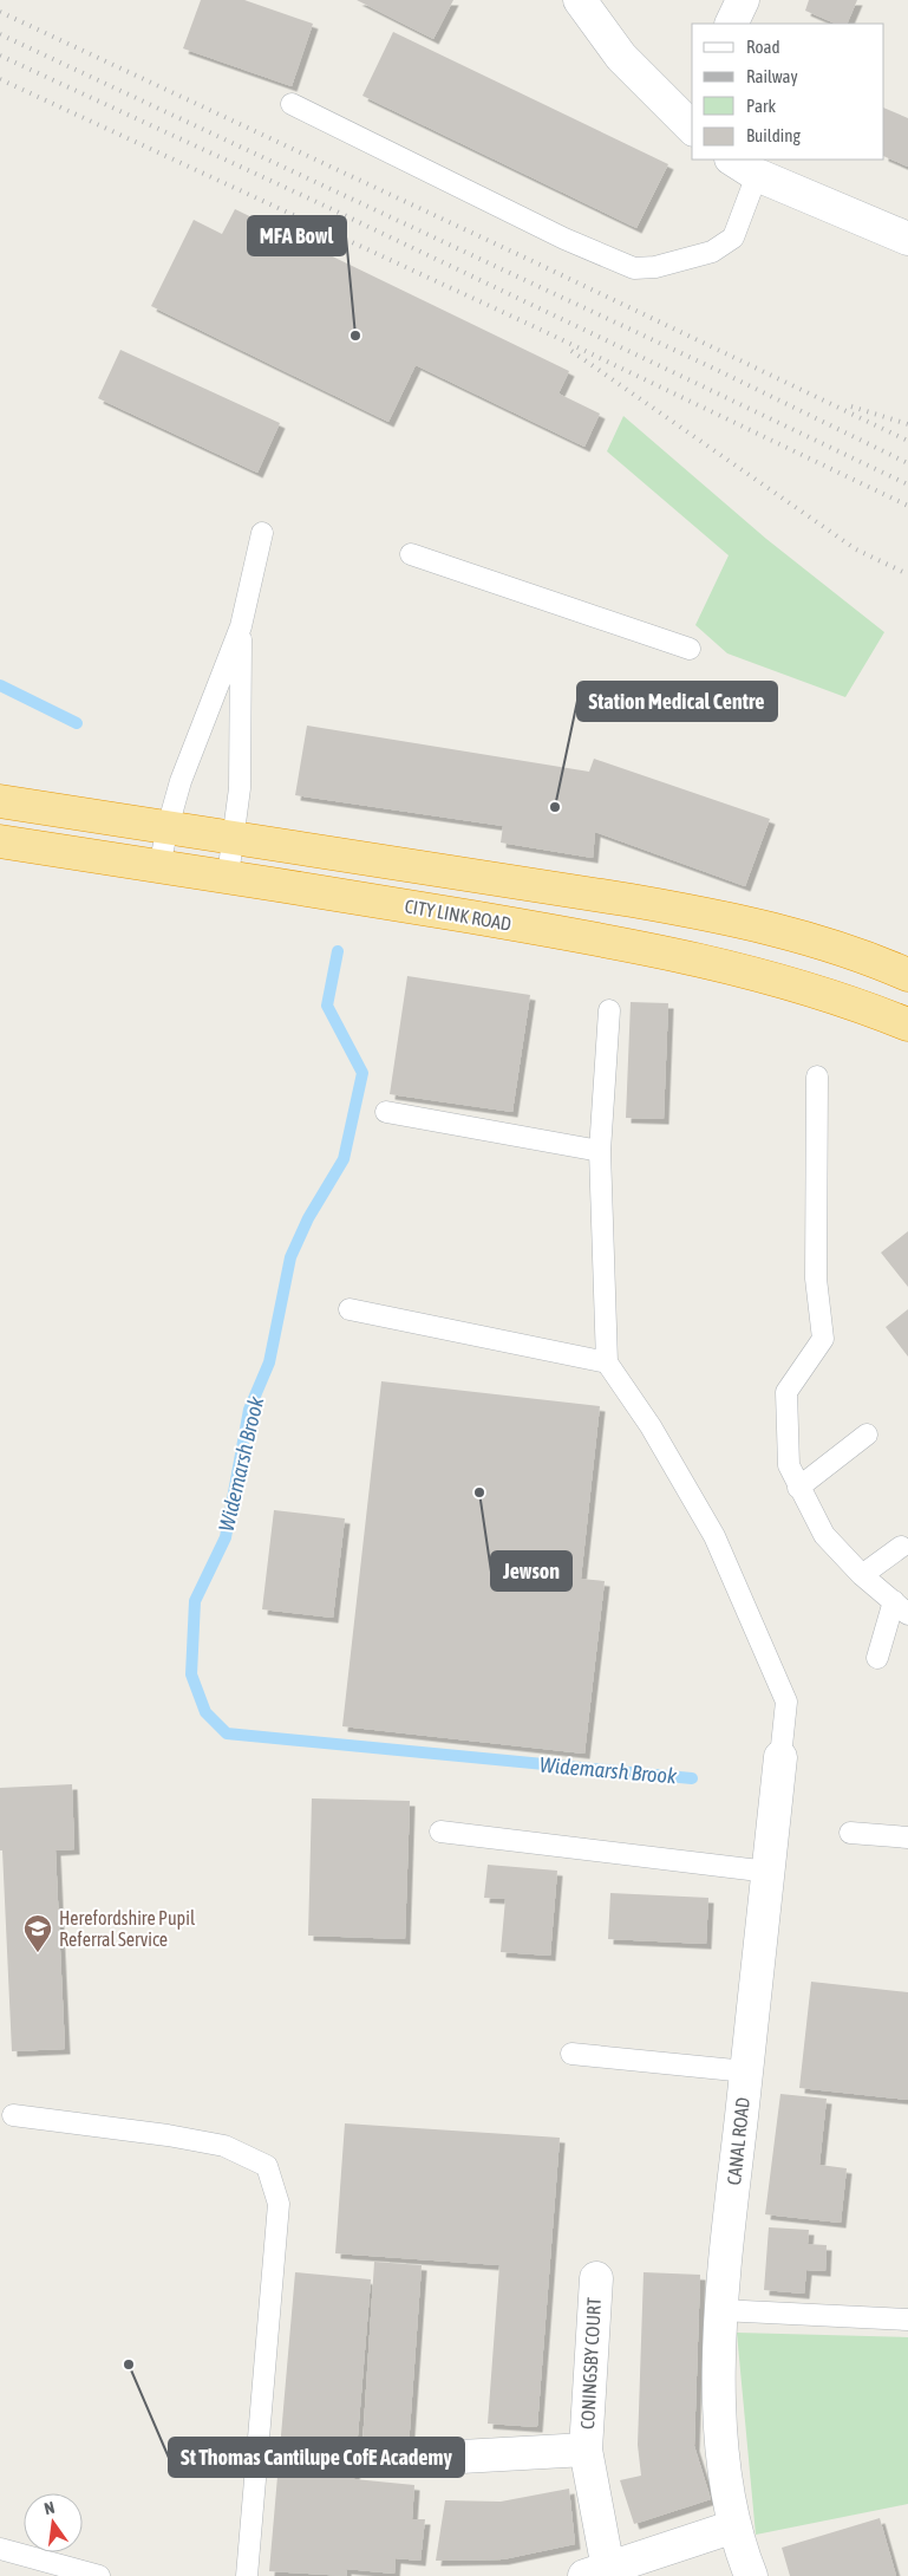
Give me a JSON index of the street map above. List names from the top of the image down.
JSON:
{
  "streets": {
    "highway": ["CITY LINK ROAD"],
    "street": ["CANAL ROAD", "CONINGSBY COURT"]
  },
  "water": ["Widemarsh Brook"],
  "places": {
    "other": [
      "MFA Bowl",
      "Station Medical Centre",
      "Jewson",
      "St Thomas Cantilupe CofE Academy"
    ],
    "school or university": ["Herefordshire Pupil Referral Service"]
  },
  "legend": [
    "Road",
    "Railway",
    "Park",
    "Building"
  ],
  "north": "top"
}
